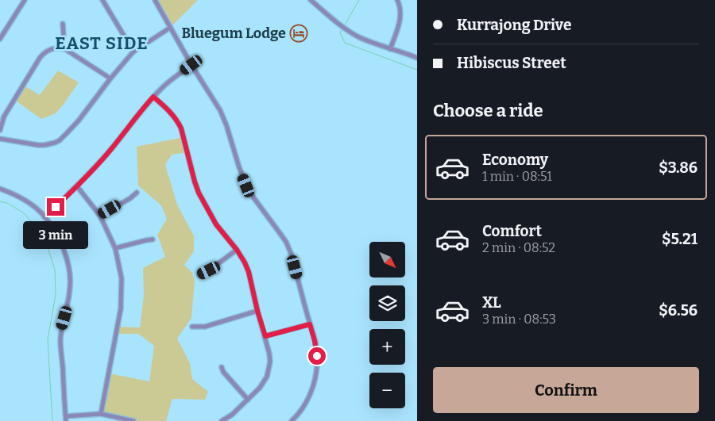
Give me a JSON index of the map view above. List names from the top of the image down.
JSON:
{
  "districts": ["EAST SIDE"],
  "places": {
    "hotel": ["Bluegum Lodge"]
  },
  "north": "bottom right",
  "page": {
    "banner": ["Kurrajong Drive", "Hibiscus Street"],
    "heading": "Choose a ride",
    "list": [
      {
        "name": "Economy",
        "note": "1 min · 08:51",
        "value": "$3.86"
      },
      {
        "name": "Comfort",
        "note": "2 min · 08:52",
        "value": "$5.21"
      },
      {
        "name": "XL",
        "note": "3 min · 08:53",
        "value": "$6.56"
      }
    ],
    "bubble": "3 min",
    "map_buttons": ["+", "−"],
    "buttons": "Confirm"
  }
}
